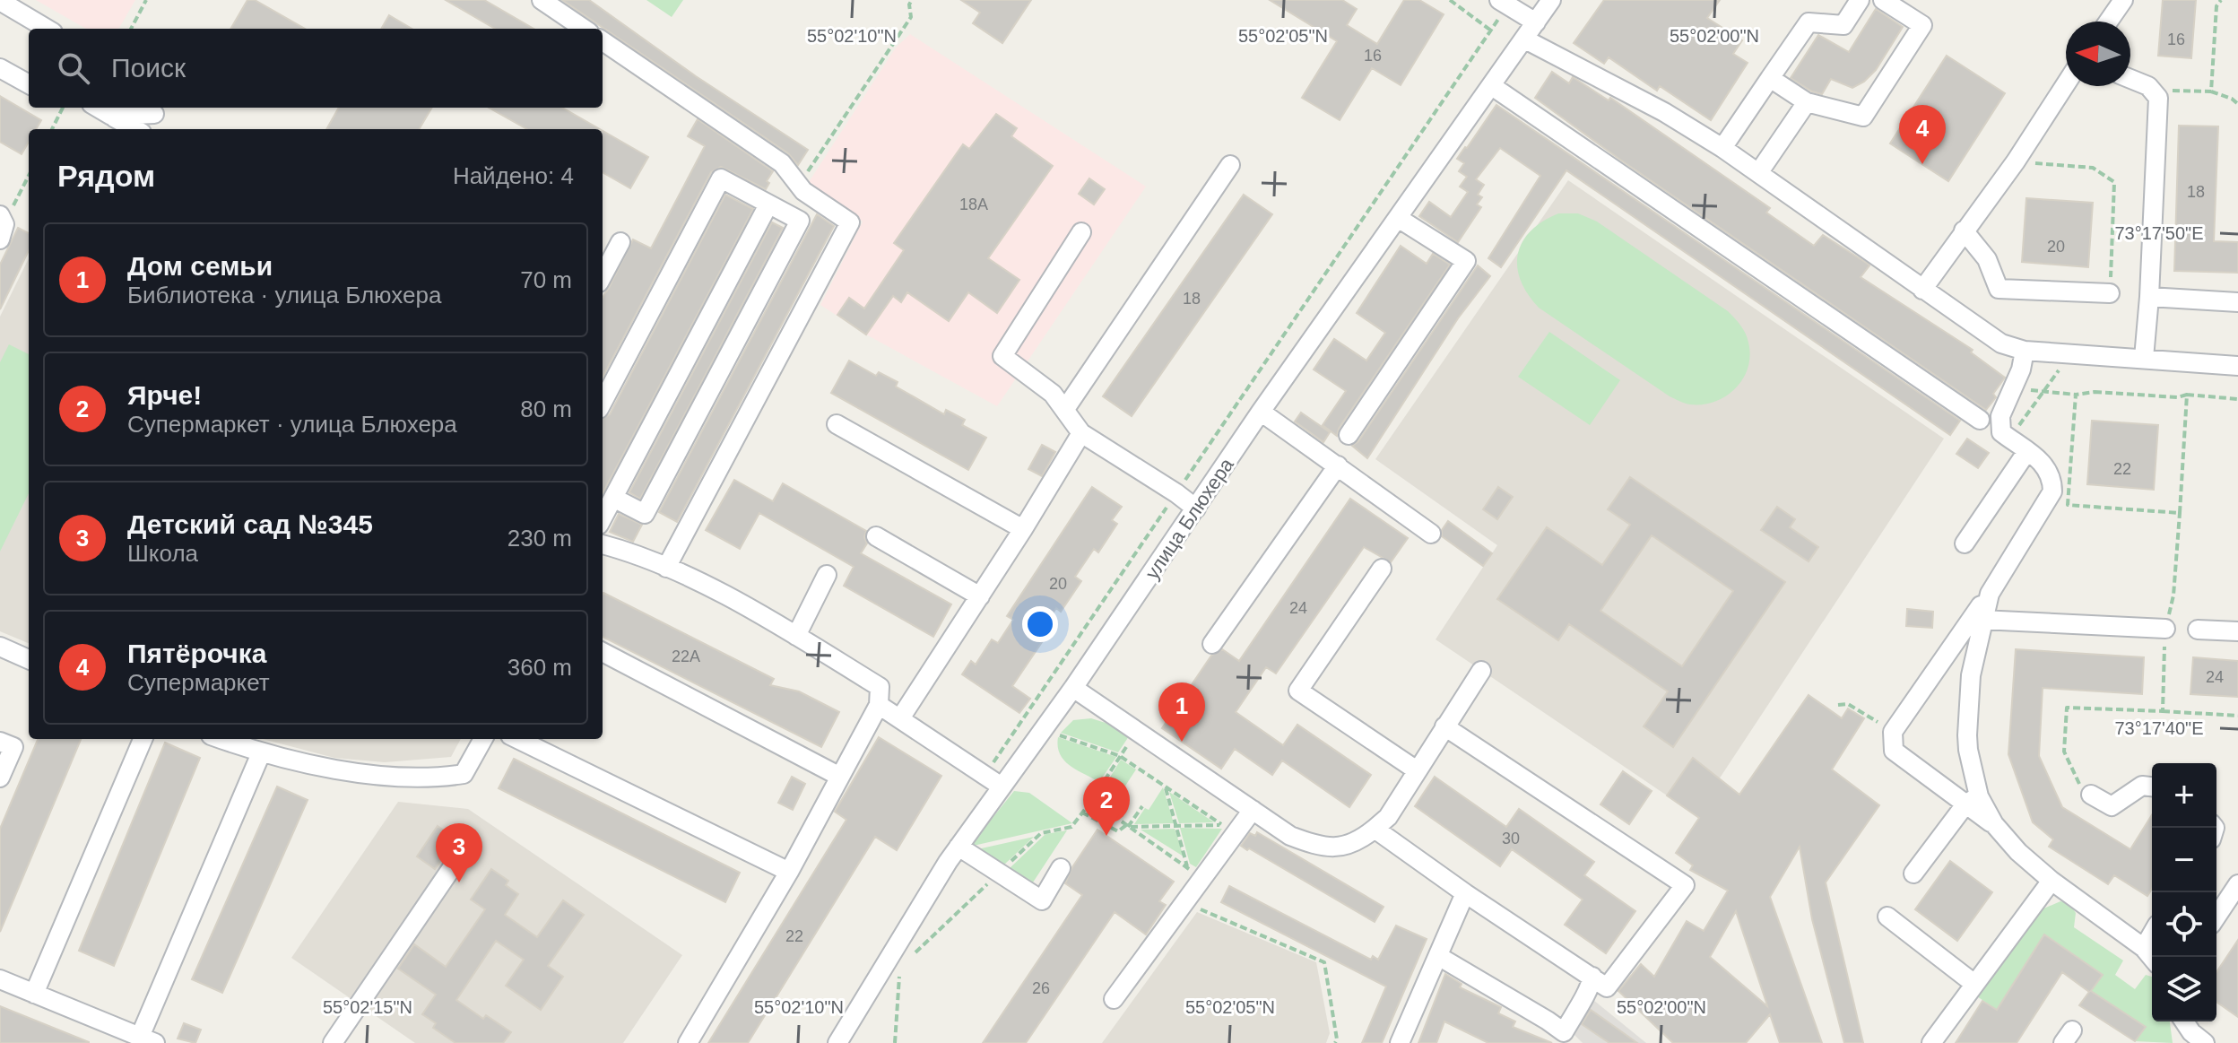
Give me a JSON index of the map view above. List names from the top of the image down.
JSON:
{
  "streets": {
    "street": ["улица Блюхера"]
  },
  "house_numbers": [
    "16",
    "16",
    "18",
    "18А",
    "20",
    "18",
    "22",
    "20",
    "24",
    "22А",
    "24",
    "30",
    "22",
    "26"
  ],
  "north": "left",
  "page": {
    "search": "Поиск",
    "pins": [
      "4",
      "1",
      "2",
      "3"
    ],
    "heading": ["Рядом", "Найдено: 4"],
    "list": [
      {
        "mark": "1",
        "name": "Дом семьи",
        "note": "Библиотека · улица Блюхера",
        "value": "70 m"
      },
      {
        "mark": "2",
        "name": "Ярче!",
        "note": "Супермаркет · улица Блюхера",
        "value": "80 m"
      },
      {
        "mark": "3",
        "name": "Детский сад №345",
        "note": "Школа",
        "value": "230 m"
      },
      {
        "mark": "4",
        "name": "Пятёрочка",
        "note": "Супермаркет",
        "value": "360 m"
      }
    ],
    "map_buttons": ["+", "−"]
  },
  "coordinates": [
    "55°02'10\"N",
    "55°02'05\"N",
    "55°02'00\"N",
    "73°17'50\"E",
    "73°17'40\"E",
    "55°02'15\"N"
  ]
}
